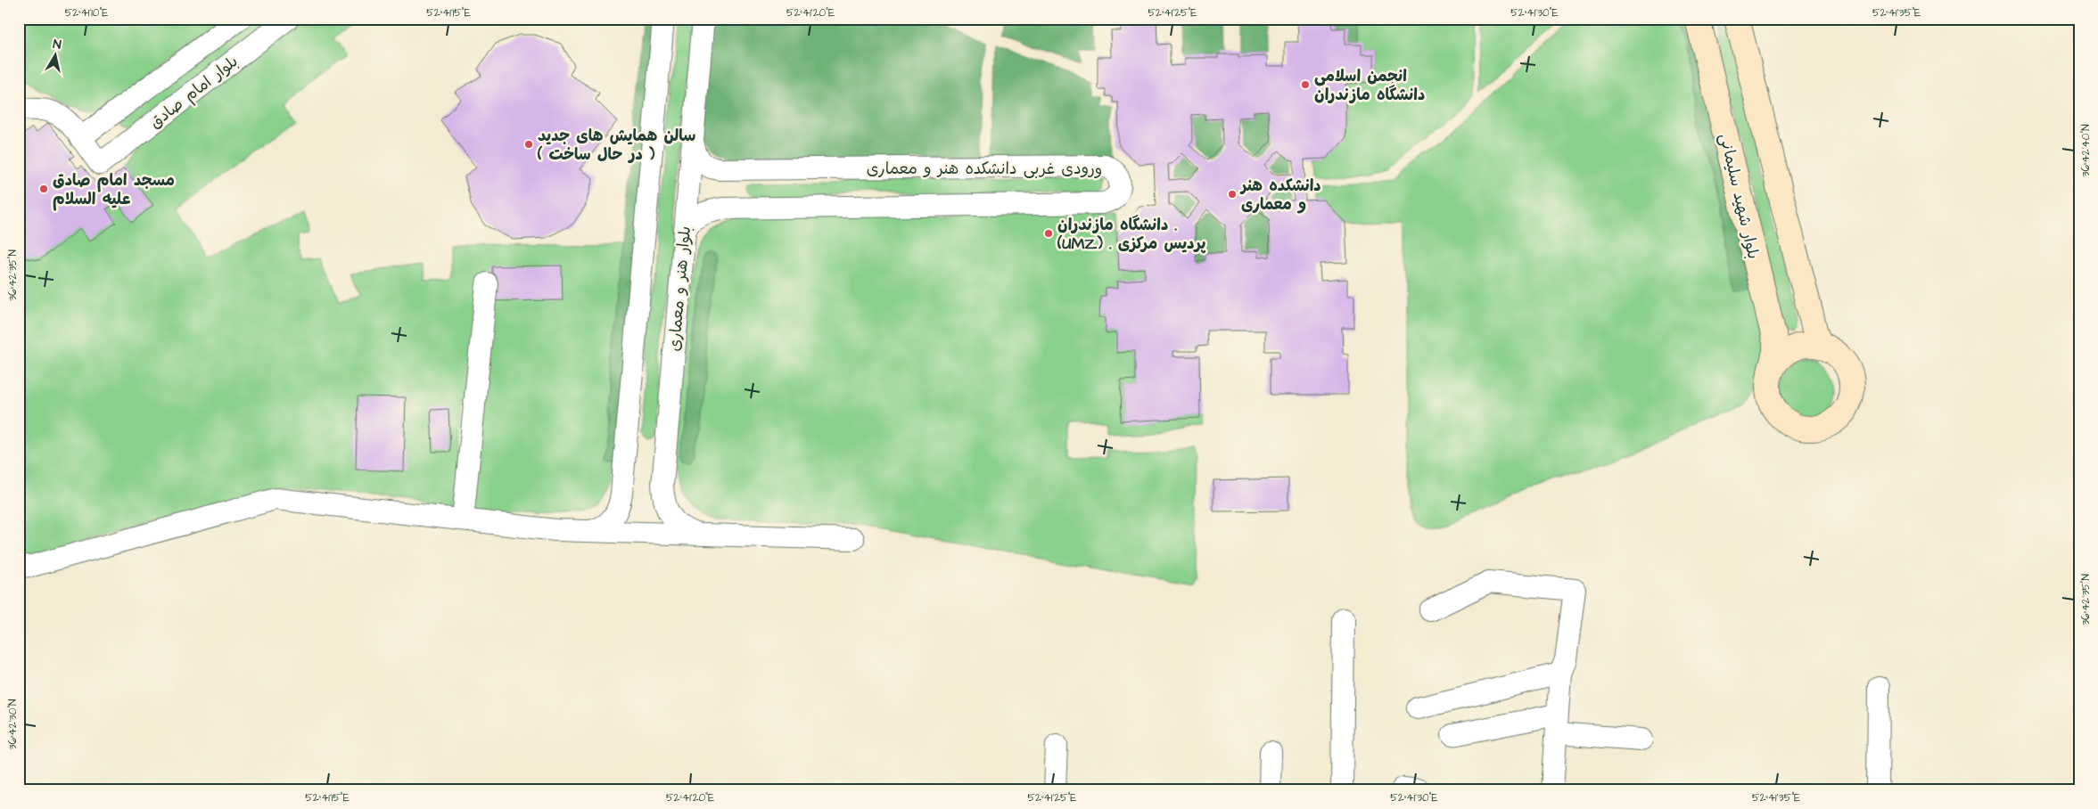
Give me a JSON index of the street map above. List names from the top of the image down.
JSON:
{
  "streets": {
    "main road": ["بلوار شهید سلیمانی"],
    "street": ["بلوار امام صادق", "ورودی غربی دانشکده هنر و معماری", "بلوار هنر و معماری"]
  },
  "crossings": [
    ["ورودی غربی دانشکده هنر و معماری", "بلوار هنر و معماری"]
  ],
  "places": [
    "انجمن اسلامی دانشگاه مازندران",
    "سالن همایش های جدید ( در حال ساخت )",
    "مسجد امام صادق علیه السلام",
    "دانشکده هنر و معماری",
    "دانشگاه مازندران . (UMZ) . پردیس مرکزی"
  ],
  "north": "top",
  "coordinates": [
    "52°41'10\"E",
    "52°41'15\"E",
    "52°41'20\"E",
    "52°41'25\"E",
    "52°41'30\"E",
    "52°41'35\"E",
    "36°42'40\"N",
    "36°42'35\"N",
    "36°42'30\"N"
  ]
}
